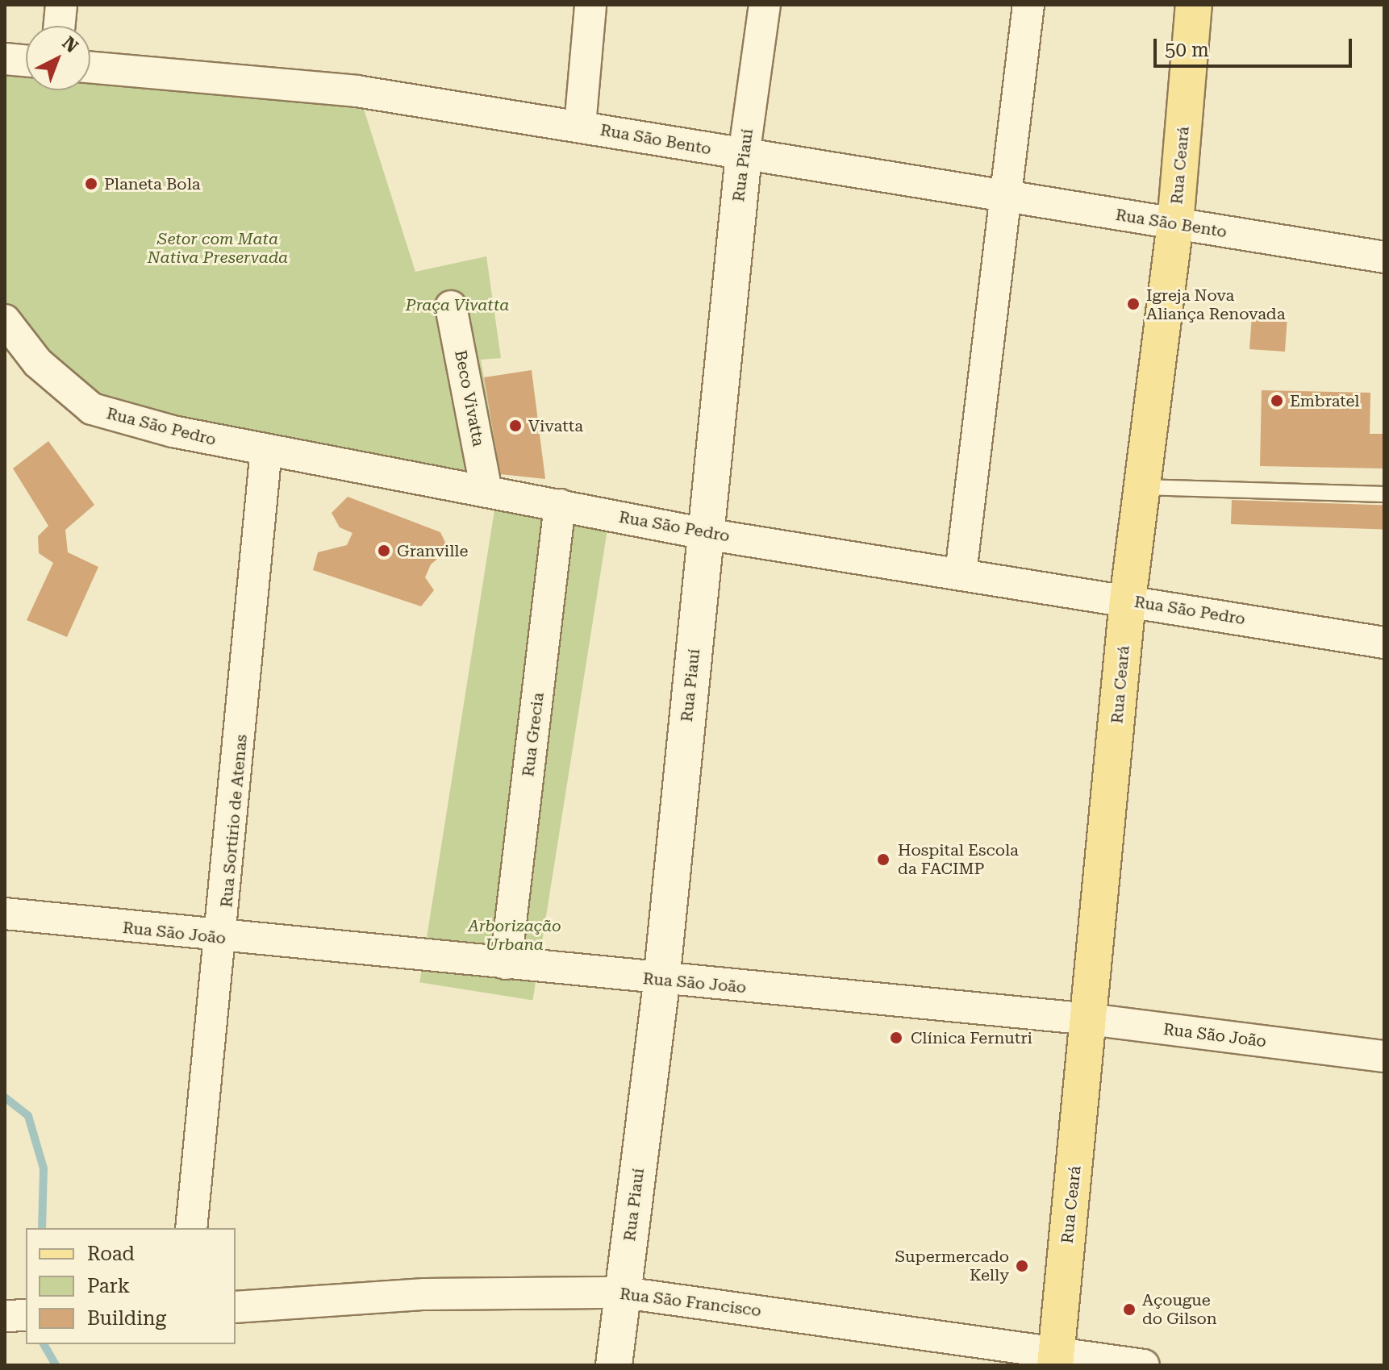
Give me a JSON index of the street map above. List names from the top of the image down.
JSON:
{
  "streets": {
    "main road": ["Rua Ceará"],
    "street": [
      "Rua São Bento",
      "Rua Piauí",
      "Beco Vivatta",
      "Rua São Pedro",
      "Rua Grecia",
      "Rua Sortirio de Atenas",
      "Rua São João",
      "Rua São Francisco"
    ]
  },
  "crossings": [
    ["Rua São Bento", "Rua Piauí"],
    ["Rua São Bento", "Rua Ceará"],
    ["Rua Piauí", "Rua São Pedro"],
    ["Rua Piauí", "Rua São João"],
    ["Rua Piauí", "Rua São Francisco"],
    ["Rua Ceará", "Rua São Pedro"],
    ["Rua Ceará", "Rua São João"],
    ["Rua Ceará", "Rua São Francisco"],
    ["Beco Vivatta", "Rua São Pedro"],
    ["Rua São Pedro", "Rua Grecia"],
    ["Rua São Pedro", "Rua Sortirio de Atenas"],
    ["Rua Grecia", "Rua São João"],
    ["Rua Sortirio de Atenas", "Rua São João"]
  ],
  "parks": ["Setor com Mata Nativa Preservada", "Praça Vivatta", "Arborização Urbana"],
  "places": [
    "Planeta Bola",
    "Igreja Nova Aliança Renovada",
    "Embratel",
    "Vivatta",
    "Granville",
    "Hospital Escola da FACIMP",
    "Clínica Fernutri",
    "Supermercado Kelly",
    "Açougue do Gilson"
  ],
  "legend": ["Road", "Park", "Building"],
  "scale_bar": "50 m",
  "north": "top right"
}
